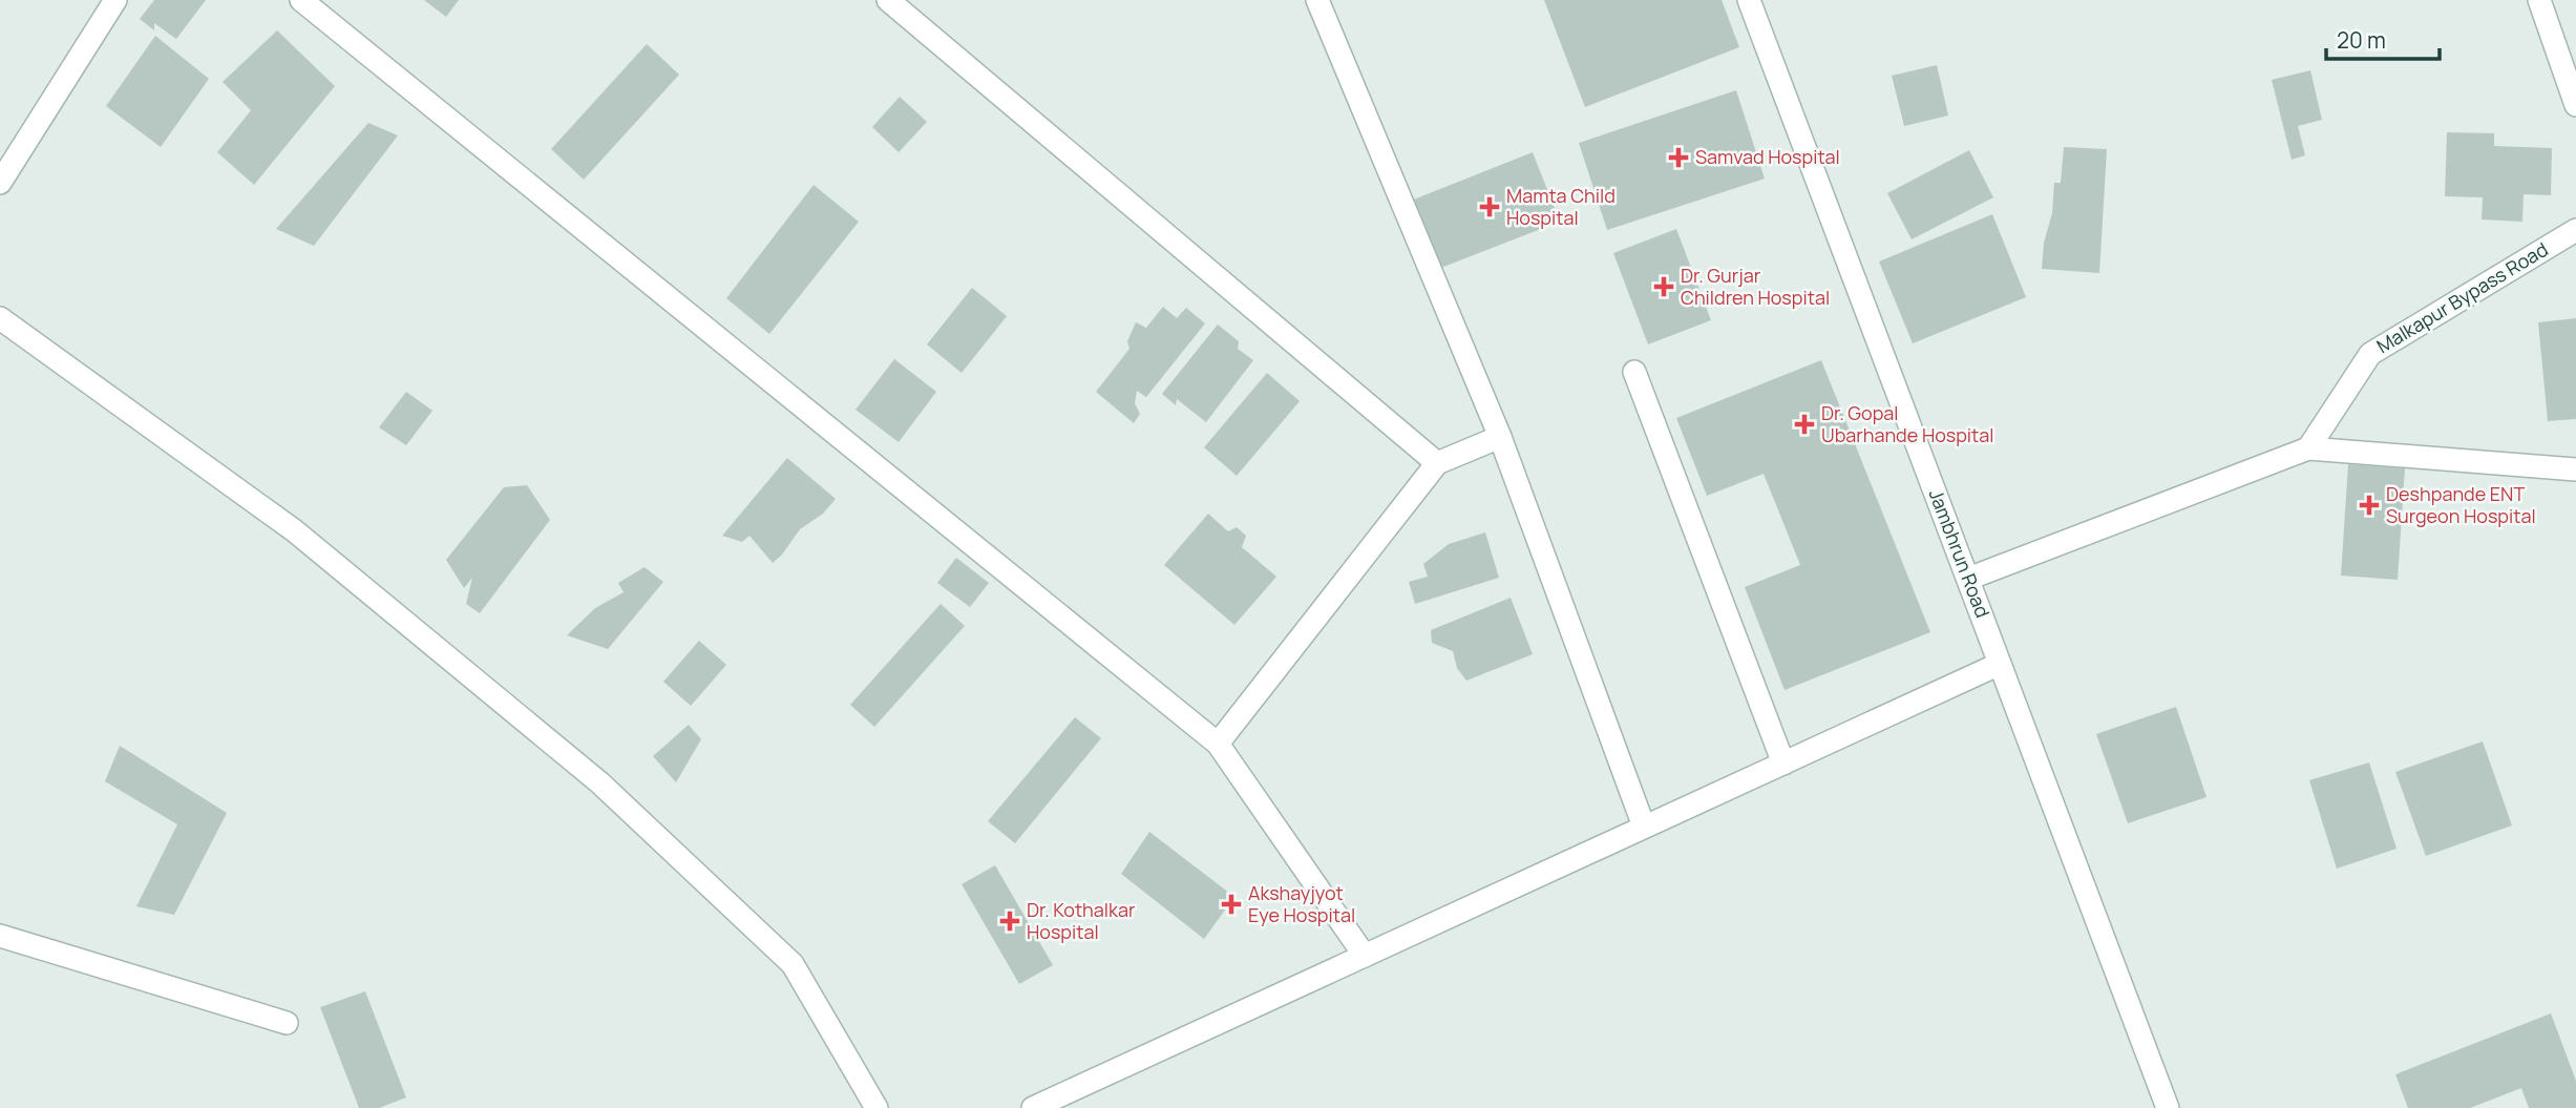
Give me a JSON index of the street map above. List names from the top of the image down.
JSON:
{
  "streets": {
    "street": ["Malkapur Bypass Road", "Jambhrun Road"]
  },
  "places": {
    "health": [
      "Samvad Hospital",
      "Mamta Child Hospital",
      "Dr. Gurjar Children Hospital",
      "Dr. Gopal Ubarhande Hospital",
      "Deshpande ENT Surgeon Hospital",
      "Akshayjyot Eye Hospital",
      "Dr. Kothalkar Hospital"
    ]
  },
  "scale_bar": "20 m"
}
